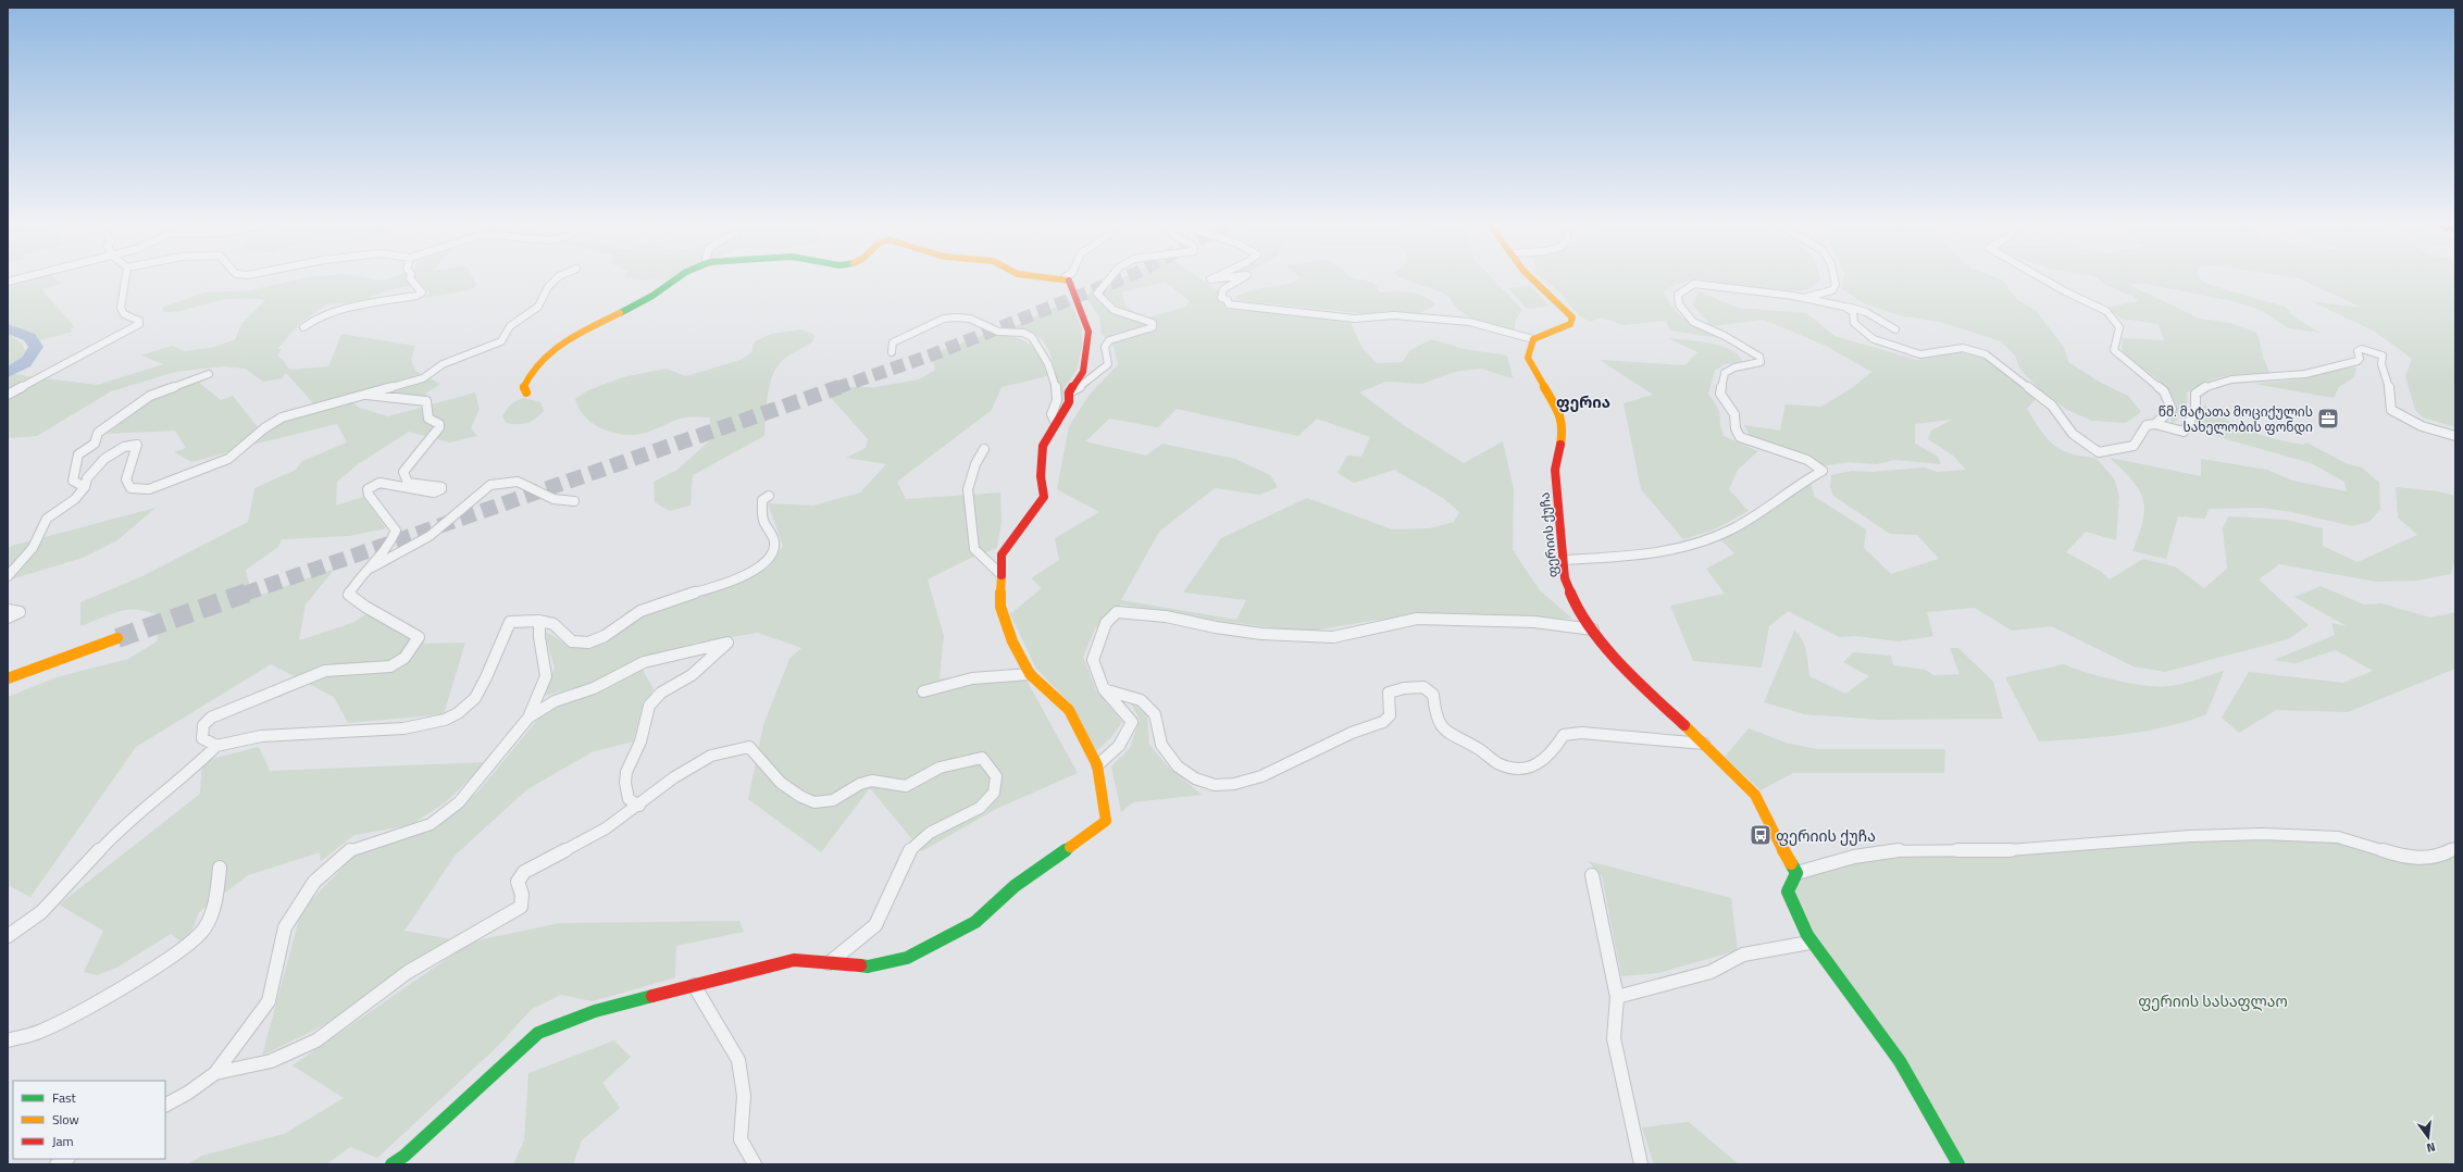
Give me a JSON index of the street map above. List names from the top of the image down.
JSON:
{
  "streets": {
    "main road": ["ფერიის ქუჩა"]
  },
  "districts": ["ფერია"],
  "parks": ["ფერიის სასაფლაო"],
  "places": {
    "office": ["წმ. მატათა მოციქულის სახელობის ფონდი"],
    "bus stop": ["ფერიის ქუჩა"]
  },
  "legend": ["Fast", "Slow", "Jam"],
  "north": "bottom"
}
